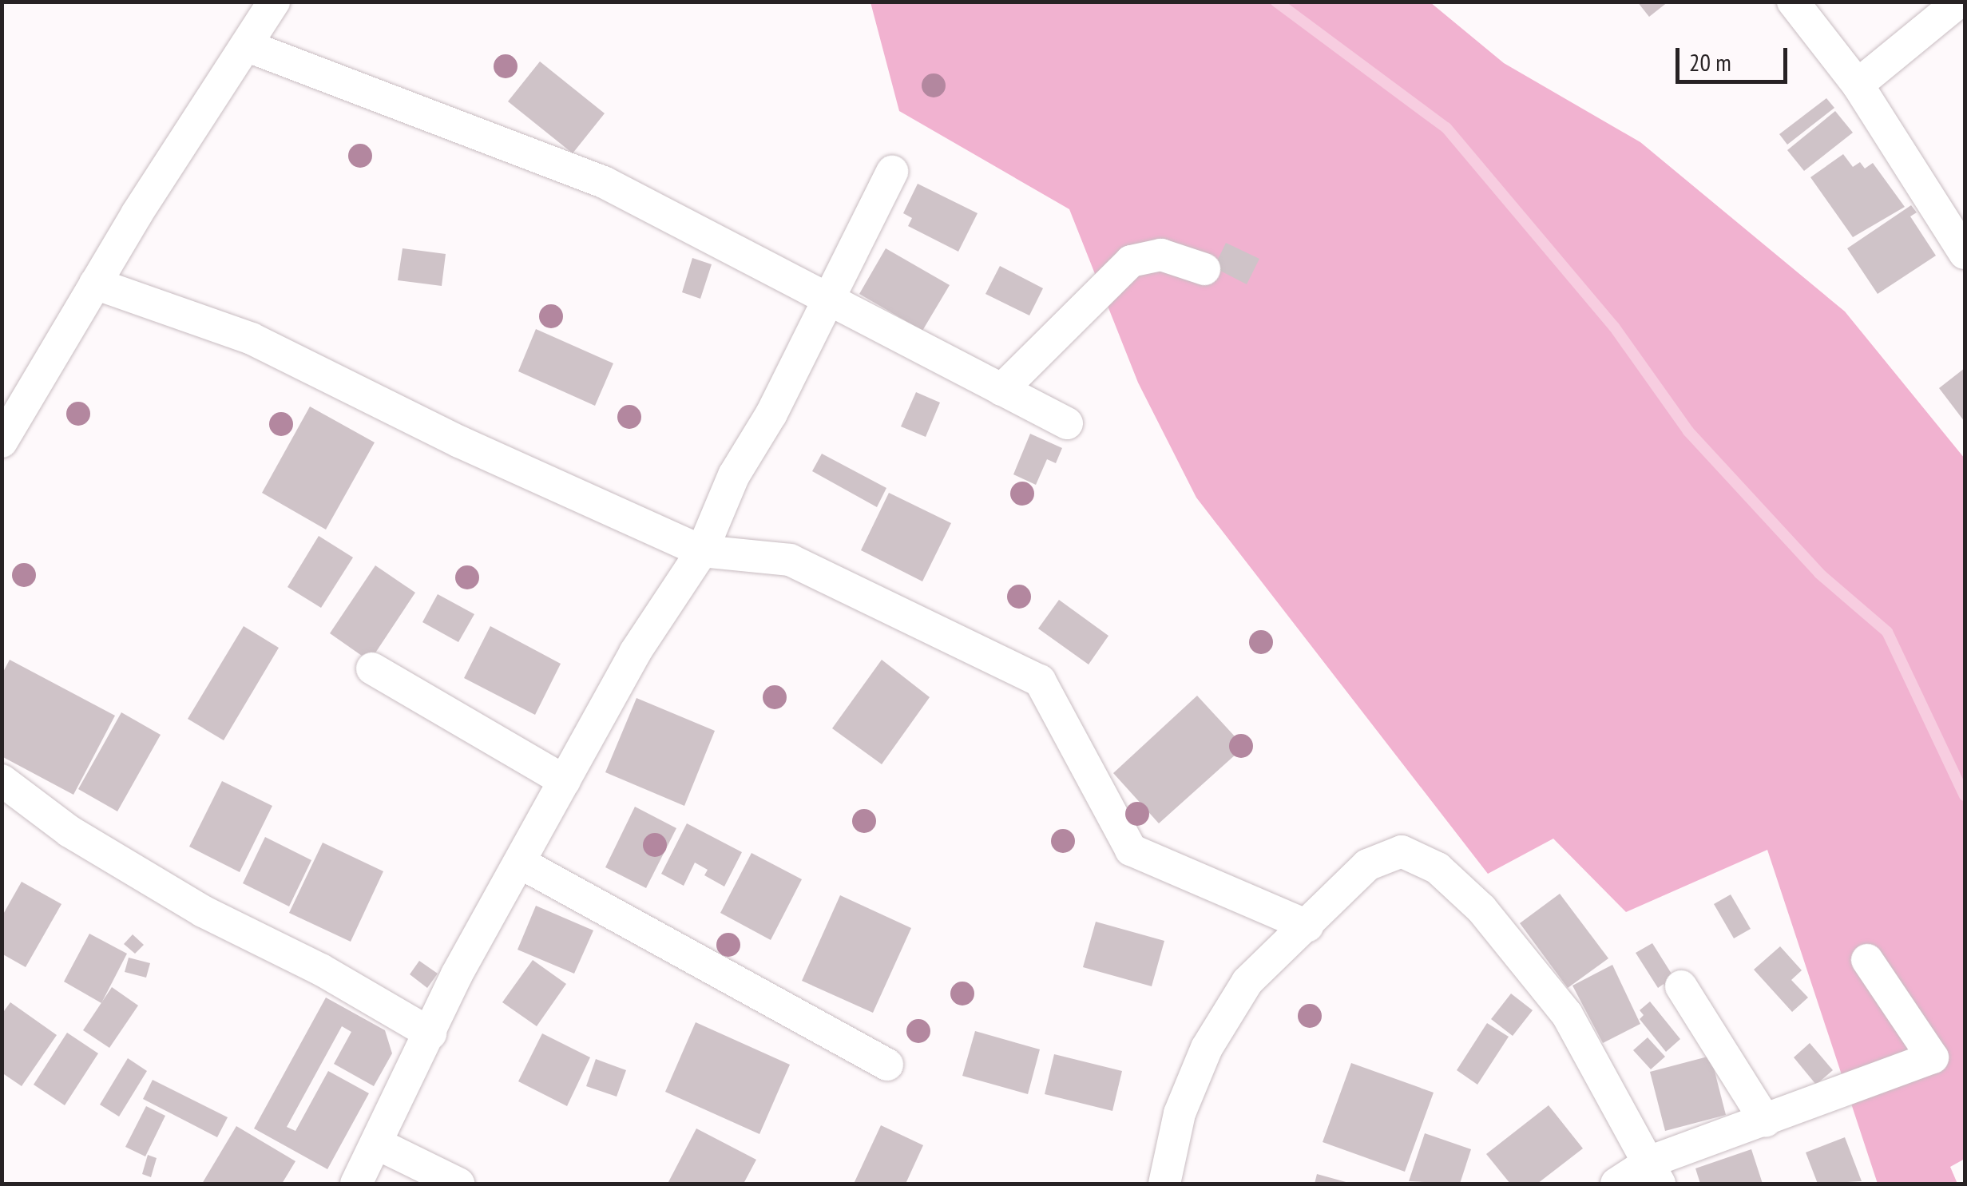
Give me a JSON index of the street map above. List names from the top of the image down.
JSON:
{
  "scale_bar": "20 m"
}
